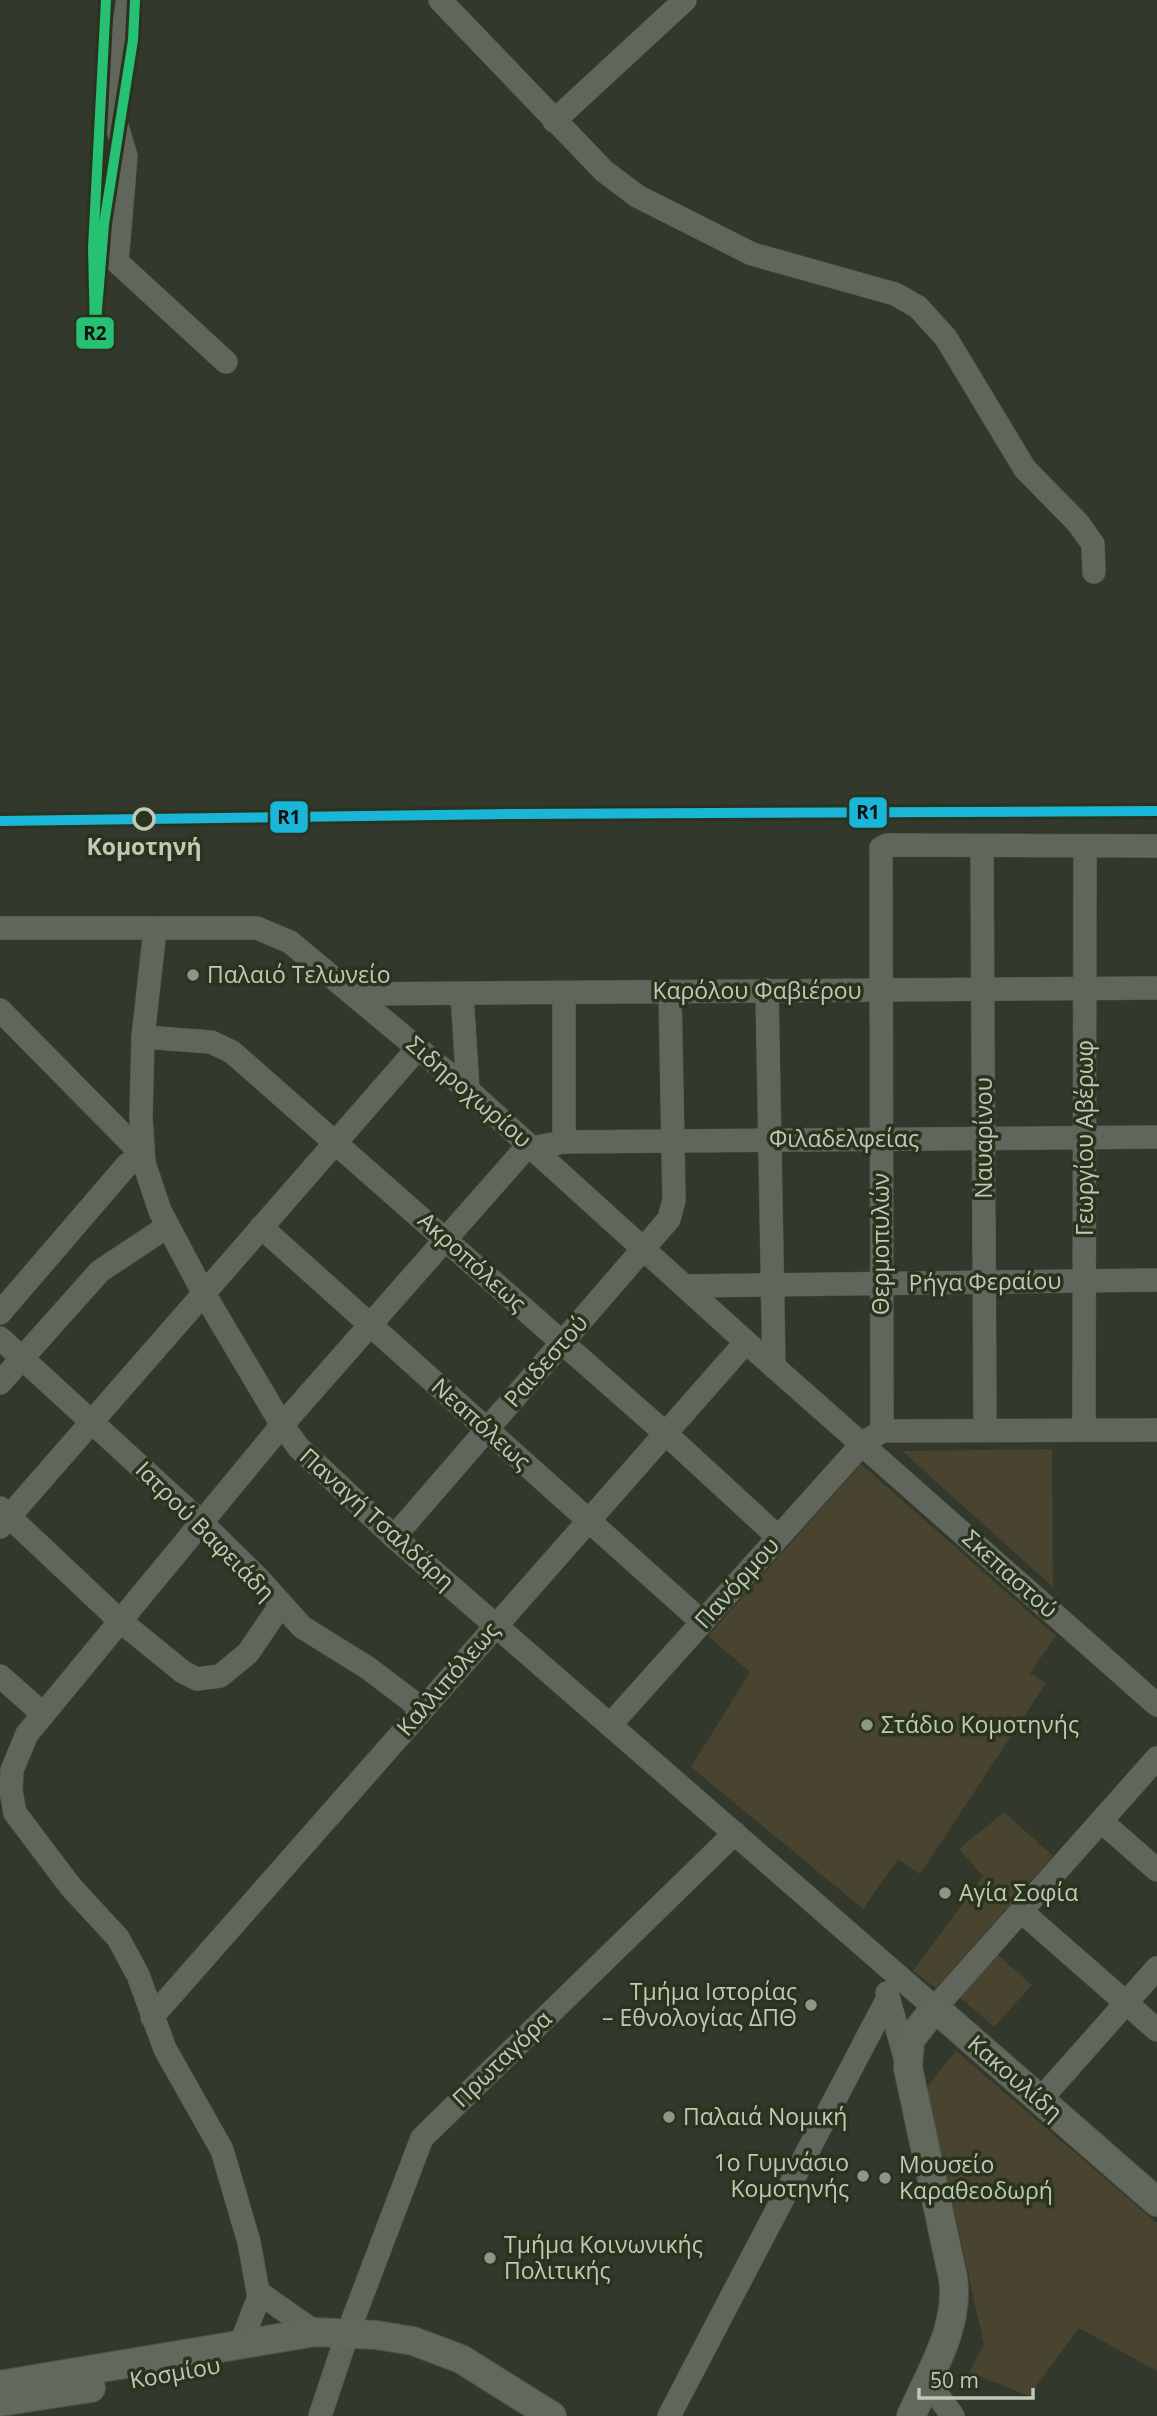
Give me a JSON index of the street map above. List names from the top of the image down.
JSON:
{
  "streets": {
    "main road": ["Κακουλίδη", "Κοσμίου"],
    "street": [
      "Καρόλου Φαβιέρου",
      "Σιδηροχωρίου",
      "Ναυαρίνου",
      "Γεωργίου Αβέρωφ",
      "Φιλαδελφείας",
      "Θερμοπυλών",
      "Ακροπόλεως",
      "Ρήγα Φεραίου",
      "Ραιδεστού",
      "Νεαπόλεως",
      "Παναγή Τσαλδάρη",
      "Ιατρού Βαφειάδη",
      "Σκεπαστού",
      "Πανόρμου",
      "Καλλιπόλεως",
      "Πρωταγόρα"
    ]
  },
  "crossings": [
    ["Καρόλου Φαβιέρου", "Σιδηροχωρίου"],
    ["Καρόλου Φαβιέρου", "Ναυαρίνου"],
    ["Καρόλου Φαβιέρου", "Γεωργίου Αβέρωφ"],
    ["Καρόλου Φαβιέρου", "Θερμοπυλών"],
    ["Καρόλου Φαβιέρου", "Ραιδεστού"],
    ["Σιδηροχωρίου", "Φιλαδελφείας"],
    ["Σιδηροχωρίου", "Θερμοπυλών"],
    ["Σιδηροχωρίου", "Ρήγα Φεραίου"],
    ["Σιδηροχωρίου", "Ραιδεστού"],
    ["Σιδηροχωρίου", "Παναγή Τσαλδάρη"],
    ["Σιδηροχωρίου", "Σκεπαστού"],
    ["Σιδηροχωρίου", "Πανόρμου"],
    ["Σιδηροχωρίου", "Καλλιπόλεως"],
    ["Ναυαρίνου", "Φιλαδελφείας"],
    ["Ναυαρίνου", "Θερμοπυλών"],
    ["Ναυαρίνου", "Ρήγα Φεραίου"],
    ["Γεωργίου Αβέρωφ", "Φιλαδελφείας"],
    ["Γεωργίου Αβέρωφ", "Ρήγα Φεραίου"],
    ["Φιλαδελφείας", "Θερμοπυλών"],
    ["Φιλαδελφείας", "Ραιδεστού"],
    ["Θερμοπυλών", "Ρήγα Φεραίου"],
    ["Θερμοπυλών", "Σκεπαστού"],
    ["Θερμοπυλών", "Πανόρμου"],
    ["Ακροπόλεως", "Ραιδεστού"],
    ["Ακροπόλεως", "Παναγή Τσαλδάρη"],
    ["Ακροπόλεως", "Πανόρμου"],
    ["Ακροπόλεως", "Καλλιπόλεως"],
    ["Ραιδεστού", "Νεαπόλεως"],
    ["Ραιδεστού", "Παναγή Τσαλδάρη"],
    ["Νεαπόλεως", "Πανόρμου"],
    ["Νεαπόλεως", "Καλλιπόλεως"],
    ["Παναγή Τσαλδάρη", "Πανόρμου"],
    ["Παναγή Τσαλδάρη", "Καλλιπόλεως"],
    ["Παναγή Τσαλδάρη", "Πρωταγόρα"],
    ["Παναγή Τσαλδάρη", "Κακουλίδη"],
    ["Ιατρού Βαφειάδη", "Καλλιπόλεως"],
    ["Σκεπαστού", "Πανόρμου"],
    ["Πρωταγόρα", "Κοσμίου"]
  ],
  "places": [
    "Κομοτηνή",
    "Παλαιό Τελωνείο",
    "Στάδιο Κομοτηνής",
    "Αγία Σοφία",
    "Τμήμα Ιστορίας – Εθνολογίας ΔΠΘ",
    "Παλαιά Νομική",
    "1ο Γυμνάσιο Κομοτηνής",
    "Μουσείο Καραθεοδωρή",
    "Τμήμα Κοινωνικής Πολιτικής"
  ],
  "lines": ["transit line R2", "transit line R1"],
  "scale_bar": "50 m"
}
